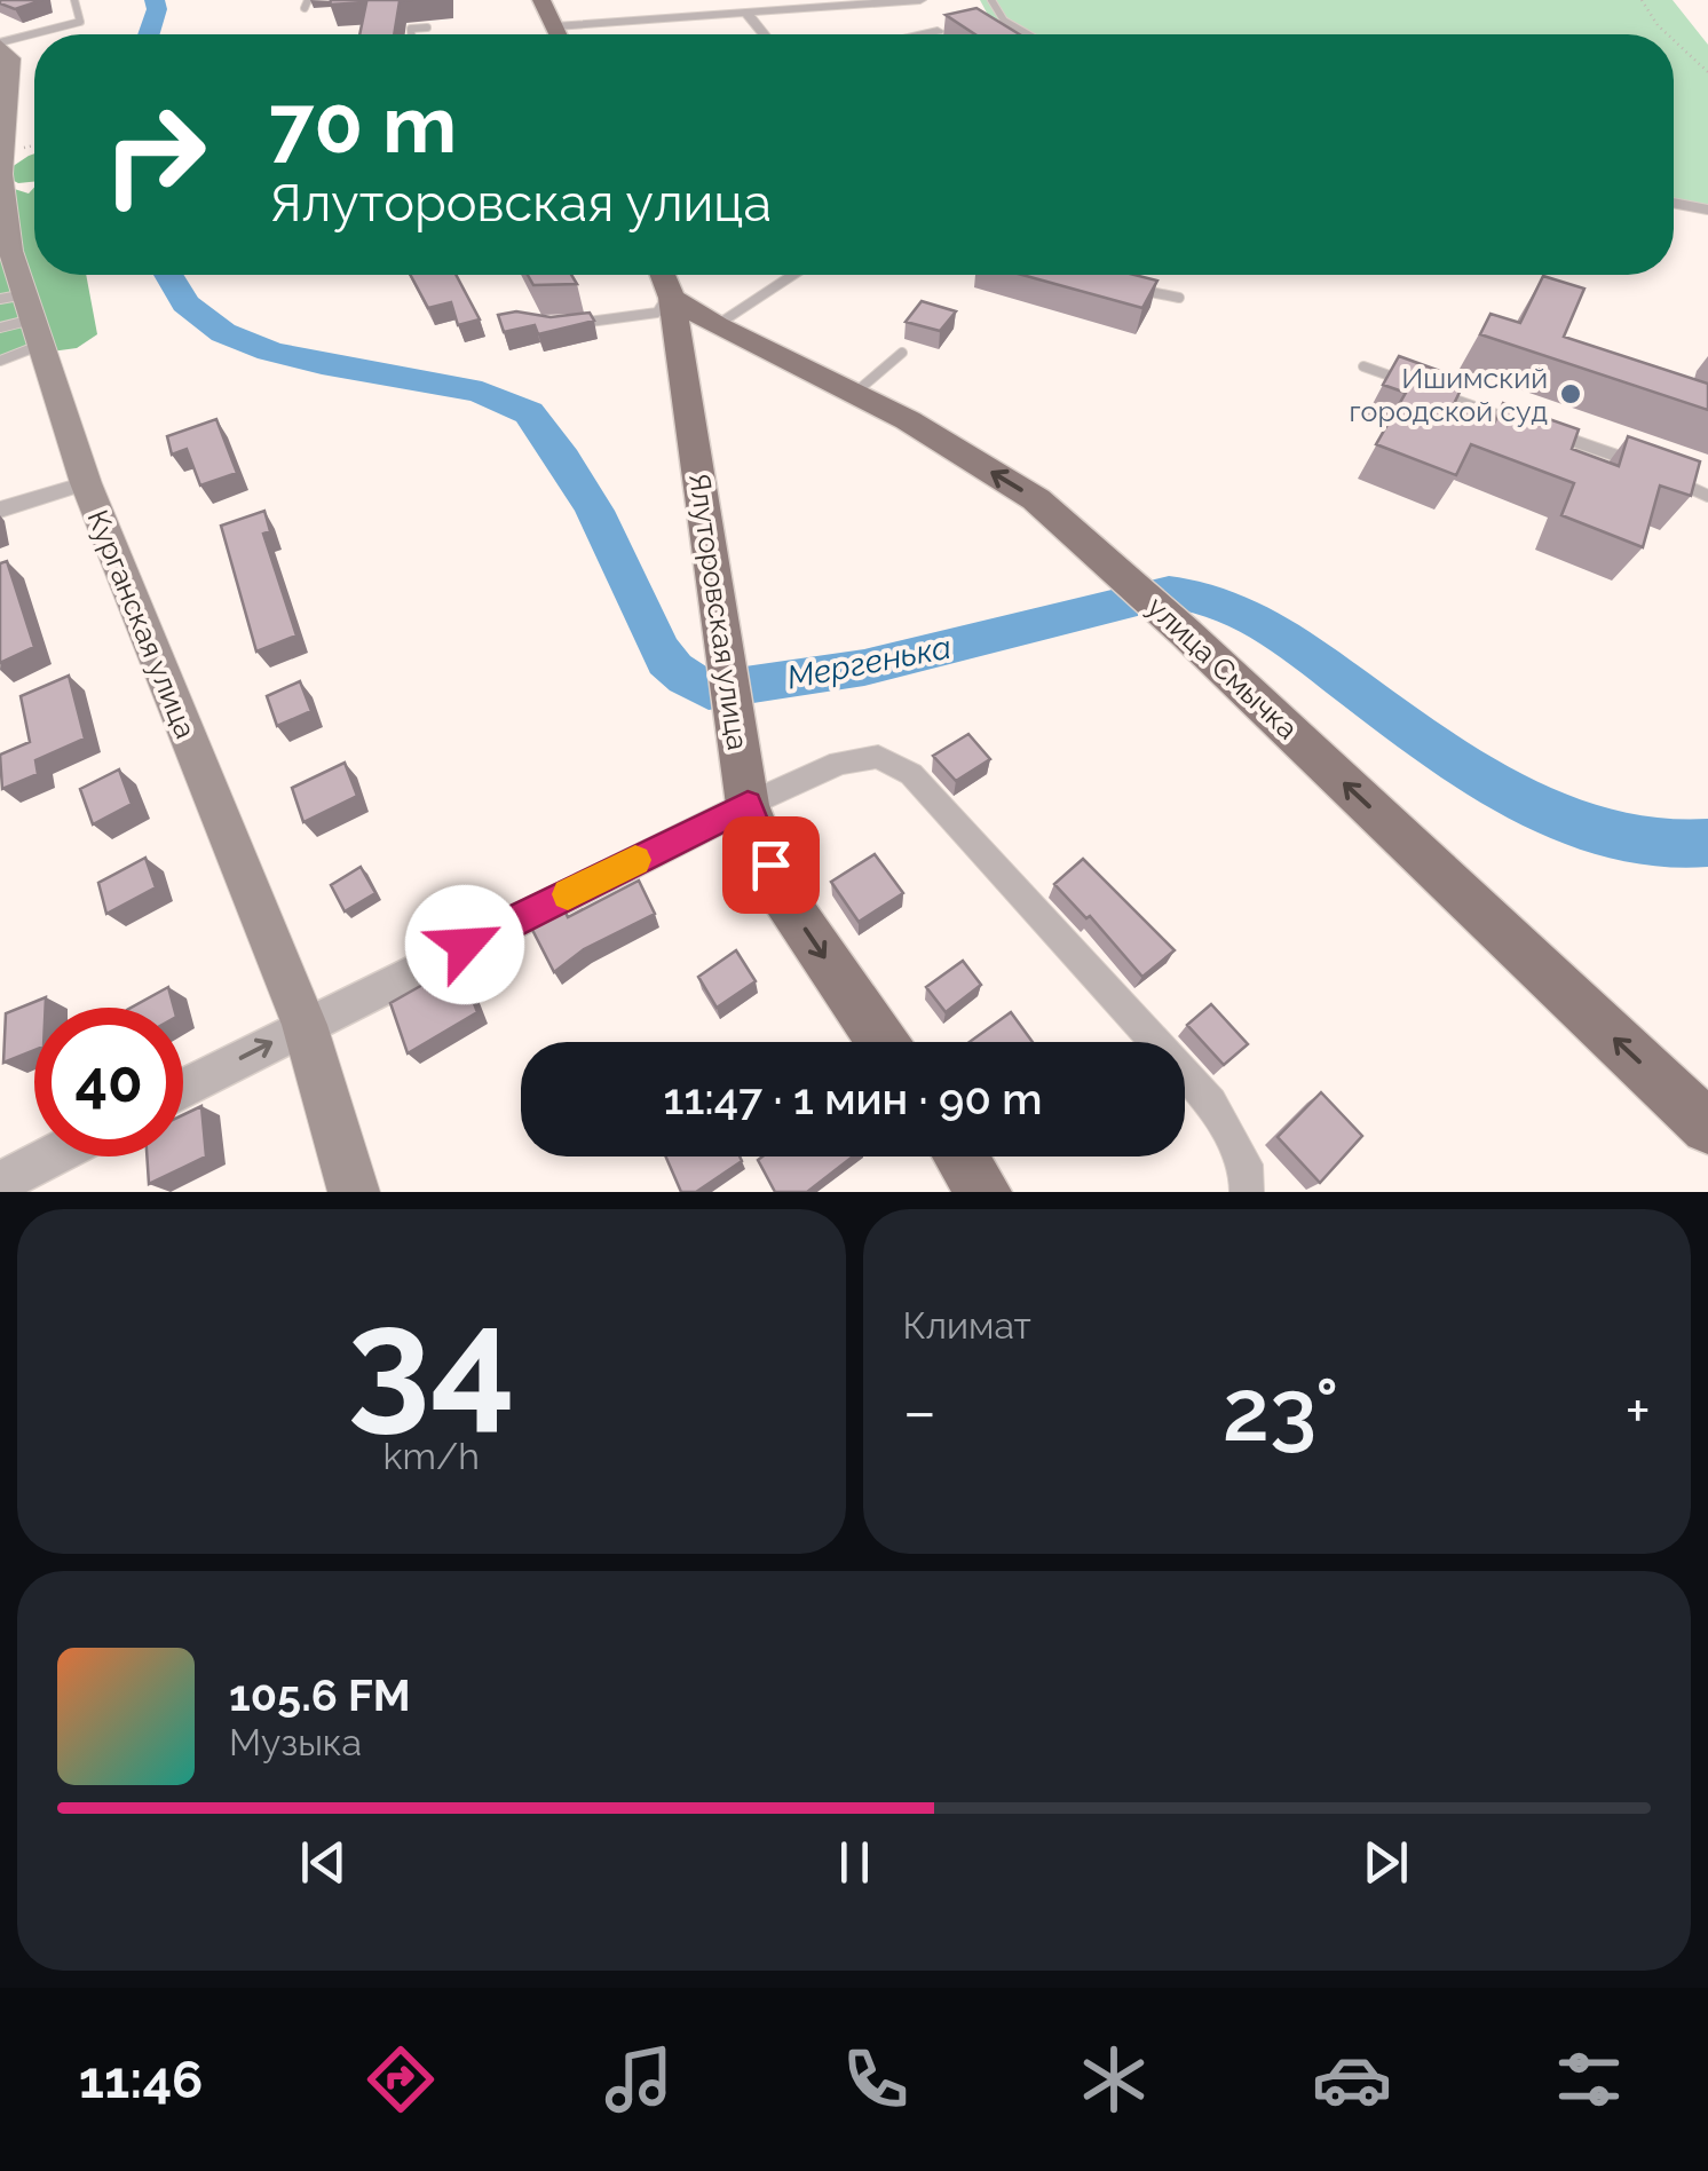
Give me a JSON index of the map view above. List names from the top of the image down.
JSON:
{
  "streets": {
    "main road": ["Ялуторовская улица", "Курганская улица", "улица Смычка"]
  },
  "crossings": [
    ["Ялуторовская улица", "улица Смычка"]
  ],
  "one_way": ["Ялуторовская улица", "улица Смычка"],
  "water": ["Мергенька"],
  "places": ["Ишимский городской суд"],
  "page": {
    "turn": ["70 m", "Ялуторовская улица"],
    "limit": "40",
    "trip": "11:47 · 1 мин · 90 m",
    "tile": [
      ["34", "km/h"],
      "Климат"
    ],
    "heat": ["−", "23°", "+"],
    "song": ["105.6 FM", "Музыка"],
    "tabs": "11:46"
  }
}
